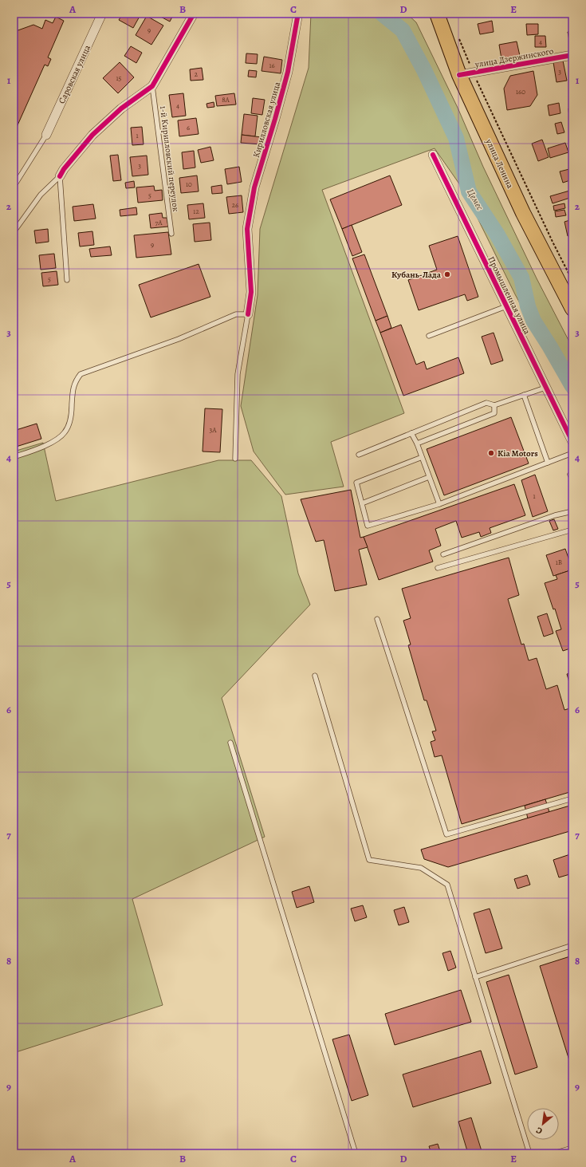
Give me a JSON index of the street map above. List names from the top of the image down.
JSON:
{
  "streets": {
    "highway": ["улица Ленина"],
    "street": [
      "улица Дзержинского",
      "Саровская улица",
      "Кирилловская улица",
      "Промышленная улица"
    ],
    "lane": ["1-й Кирилловский переулок"]
  },
  "crossings": [
    ["улица Дзержинского", "улица Ленина"]
  ],
  "water": ["Цемес"],
  "places": ["Кубань-Лада", "Kia Motors"],
  "house_numbers": [
    "9",
    "4",
    "16",
    "3",
    "2",
    "15",
    "160",
    "8А",
    "4",
    "6",
    "1",
    "3",
    "10",
    "5",
    "26",
    "12",
    "7А",
    "9",
    "5",
    "3А",
    "1",
    "1В"
  ],
  "north": "bottom left",
  "grid": {
    "columns": [
      "A",
      "B",
      "C",
      "D",
      "E"
    ],
    "rows": [
      "1",
      "2",
      "3",
      "4",
      "5",
      "6",
      "7",
      "8",
      "9"
    ]
  }
}
